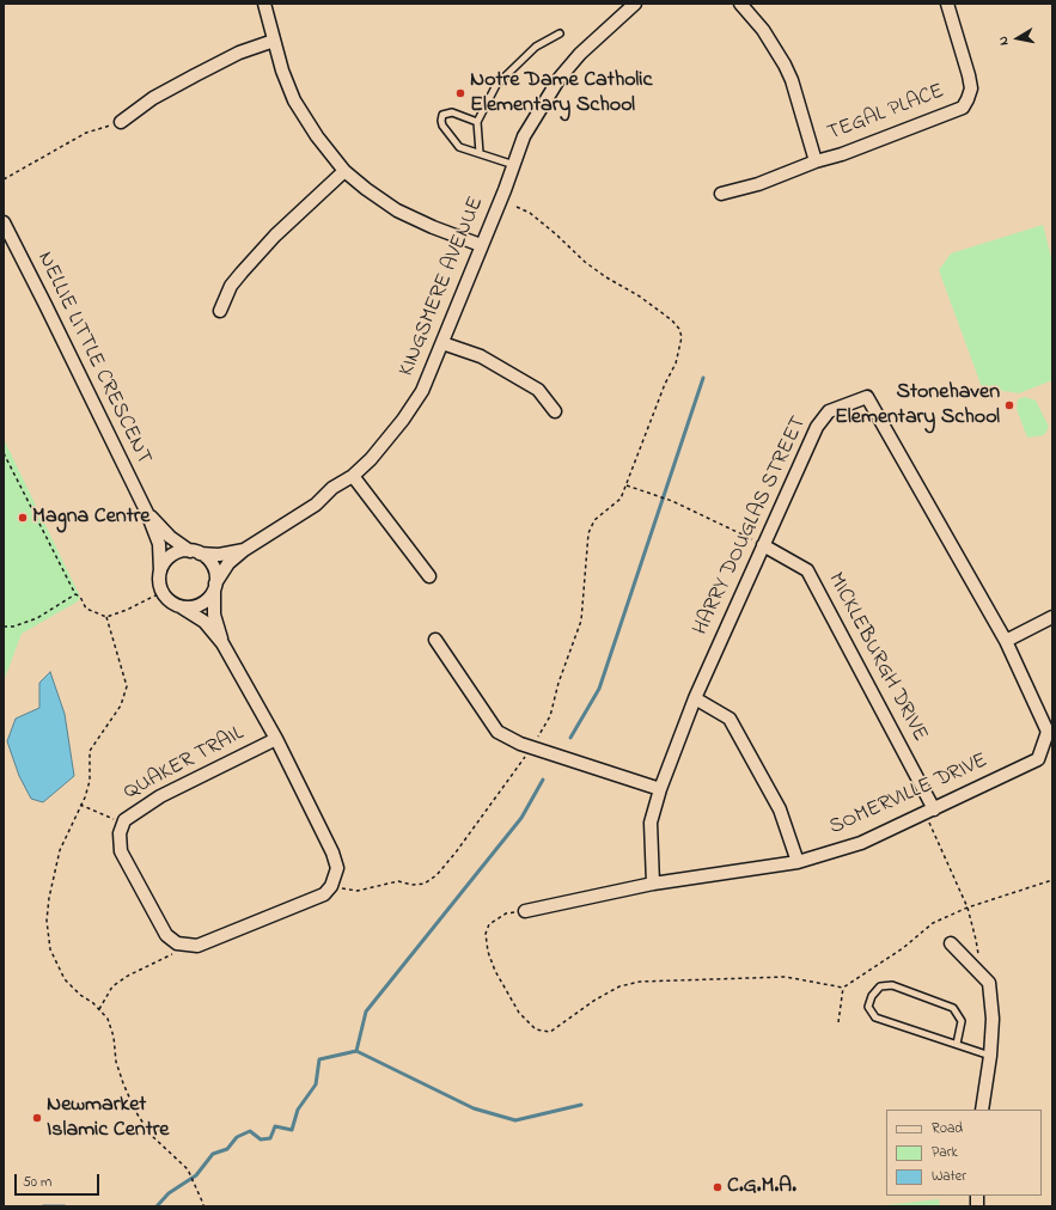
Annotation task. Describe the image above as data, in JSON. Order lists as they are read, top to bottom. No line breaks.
{"streets":{"street":["TEGAL PLACE","KINGSMERE AVENUE","NELLIE LITTLE CRESCENT","HARRY DOUGLAS STREET","MICKLEBURGH DRIVE","QUAKER TRAIL","SOMERVILLE DRIVE"]},"crossings":[["KINGSMERE AVENUE","NELLIE LITTLE CRESCENT"],["KINGSMERE AVENUE","QUAKER TRAIL"],["NELLIE LITTLE CRESCENT","QUAKER TRAIL"],["HARRY DOUGLAS STREET","MICKLEBURGH DRIVE"],["HARRY DOUGLAS STREET","SOMERVILLE DRIVE"],["MICKLEBURGH DRIVE","SOMERVILLE DRIVE"]],"places":["Notre Dame Catholic Elementary School","Stonehaven Elementary School","Magna Centre","Newmarket Islamic Centre","C.G.M.A."],"legend":["Road","Park","Water"],"scale_bar":"50 m","north":"left"}
